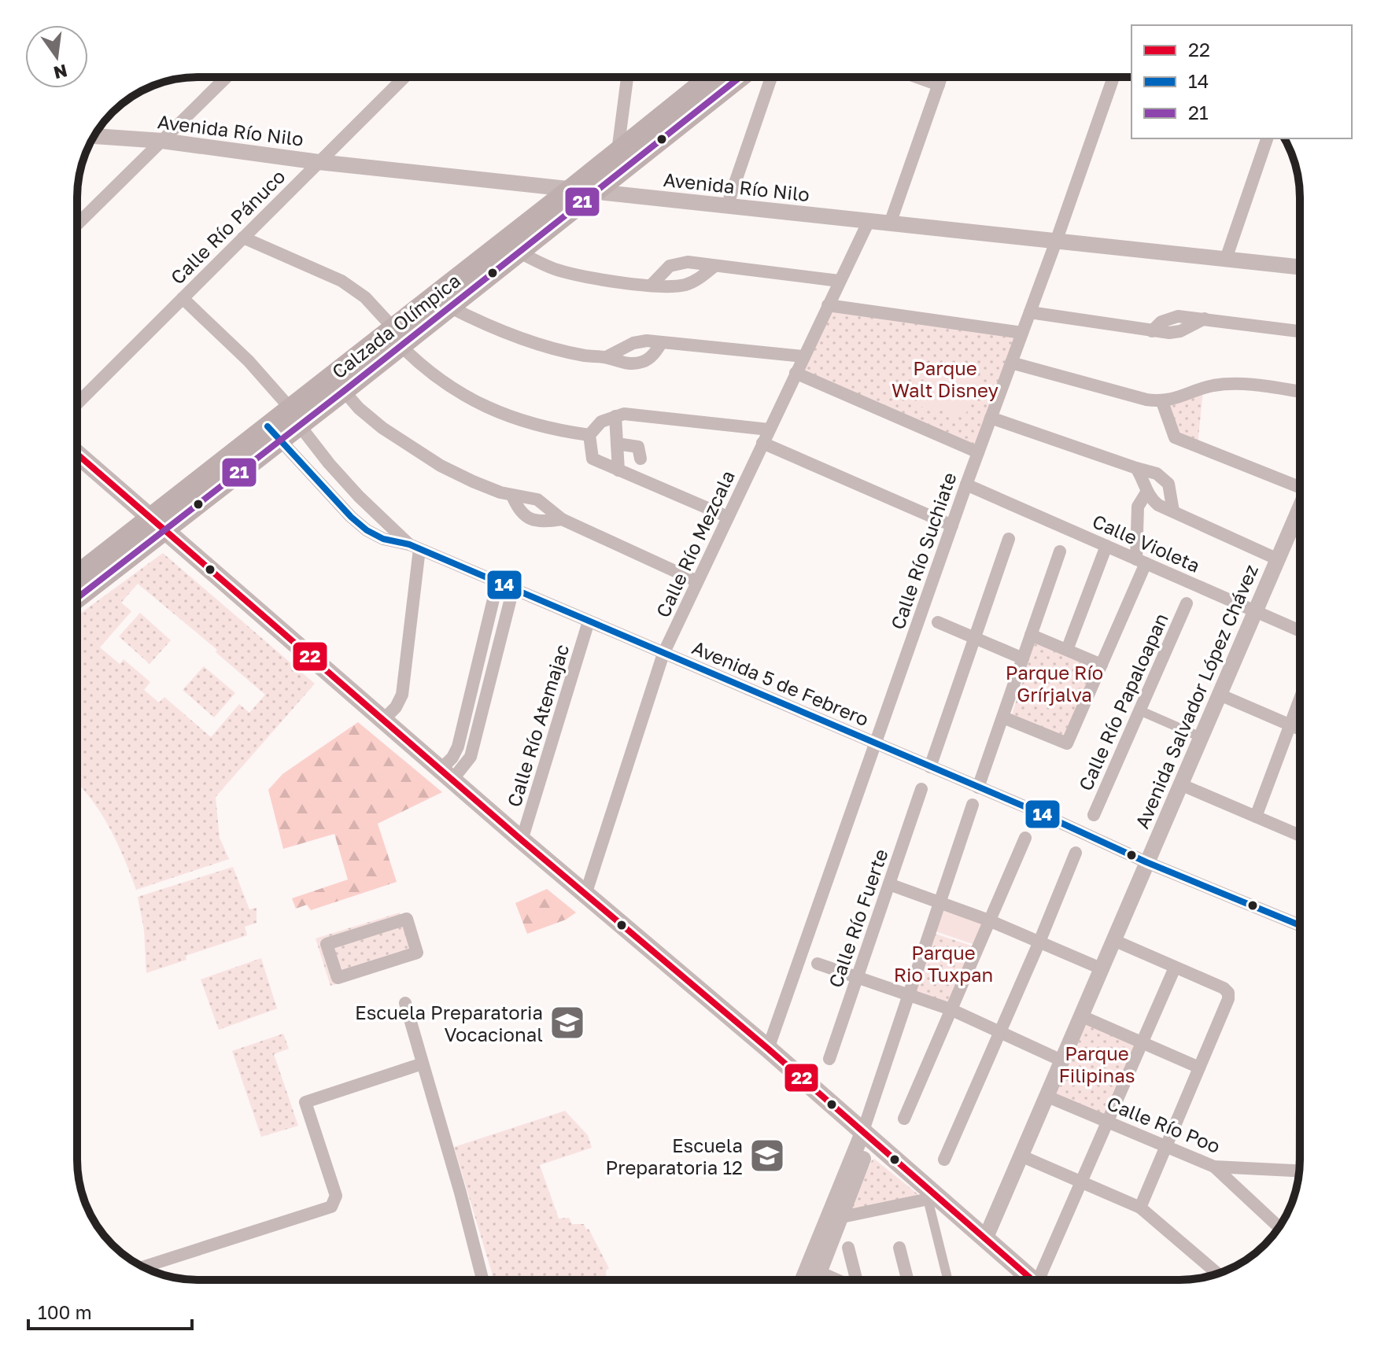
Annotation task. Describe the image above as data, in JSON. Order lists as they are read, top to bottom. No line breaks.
{"streets":{"main road":["Calzada Olímpica"],"street":["Avenida Río Nilo","Calle Río Pánuco","Calle Violeta","Calle Río Mezcala","Calle Río Suchiate","Avenida 5 de Febrero","Avenida Salvador López Chávez","Calle Río Papaloapan","Calle Río Atemajac","Calle Río Fuerte","Calle Río Poo"]},"crossings":[["Avenida Río Nilo","Calle Río Pánuco"],["Avenida Río Nilo","Calzada Olímpica"],["Avenida Río Nilo","Calle Río Mezcala"],["Avenida Río Nilo","Calle Río Suchiate"],["Calle Río Pánuco","Avenida 5 de Febrero"],["Calzada Olímpica","Avenida 5 de Febrero"],["Calle Violeta","Calle Río Suchiate"],["Calle Violeta","Avenida Salvador López Chávez"],["Calle Río Mezcala","Avenida 5 de Febrero"],["Calle Río Suchiate","Avenida 5 de Febrero"],["Avenida 5 de Febrero","Avenida Salvador López Chávez"],["Avenida 5 de Febrero","Calle Río Atemajac"],["Avenida Salvador López Chávez","Calle Río Poo"]],"parks":["Parque Walt Disney","Parque Río Grírjalva","Parque Rio Tuxpan","Parque Filipinas"],"places":{"school or university":["Escuela Preparatoria Vocacional","Escuela Preparatoria 12"]},"lines":["transit line 21","transit line 14","transit line 22"],"legend":["22","14","21"],"scale_bar":"100 m","north":"bottom"}
